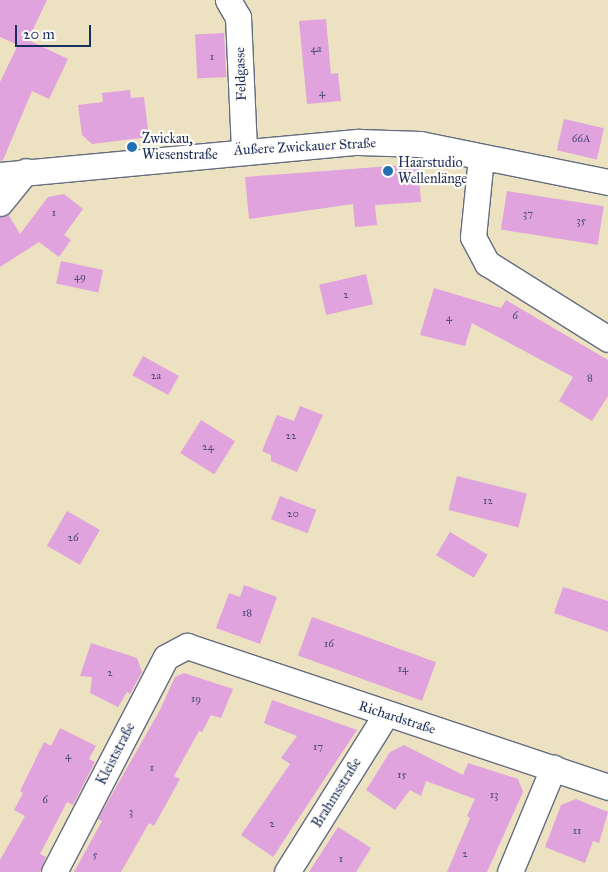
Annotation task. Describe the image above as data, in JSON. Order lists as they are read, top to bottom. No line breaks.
{"streets":{"street":["Feldgasse","Äußere Zwickauer Straße","Richardstraße","Kleiststraße","Brahmsstraße"]},"crossings":[["Feldgasse","Äußere Zwickauer Straße"],["Richardstraße","Kleiststraße"],["Richardstraße","Brahmsstraße"]],"places":["Zwickau, Wiesenstraße","Haarstudio Wellenlänge"],"house_numbers":["4a","1","4","66A","1","37","35","49","2","6","4","2a","8","22","24","12","20","26","18","16","14","2","19","17","4","1","15","13","6","3","2","11","2","5","1"],"scale_bar":"20 m"}
